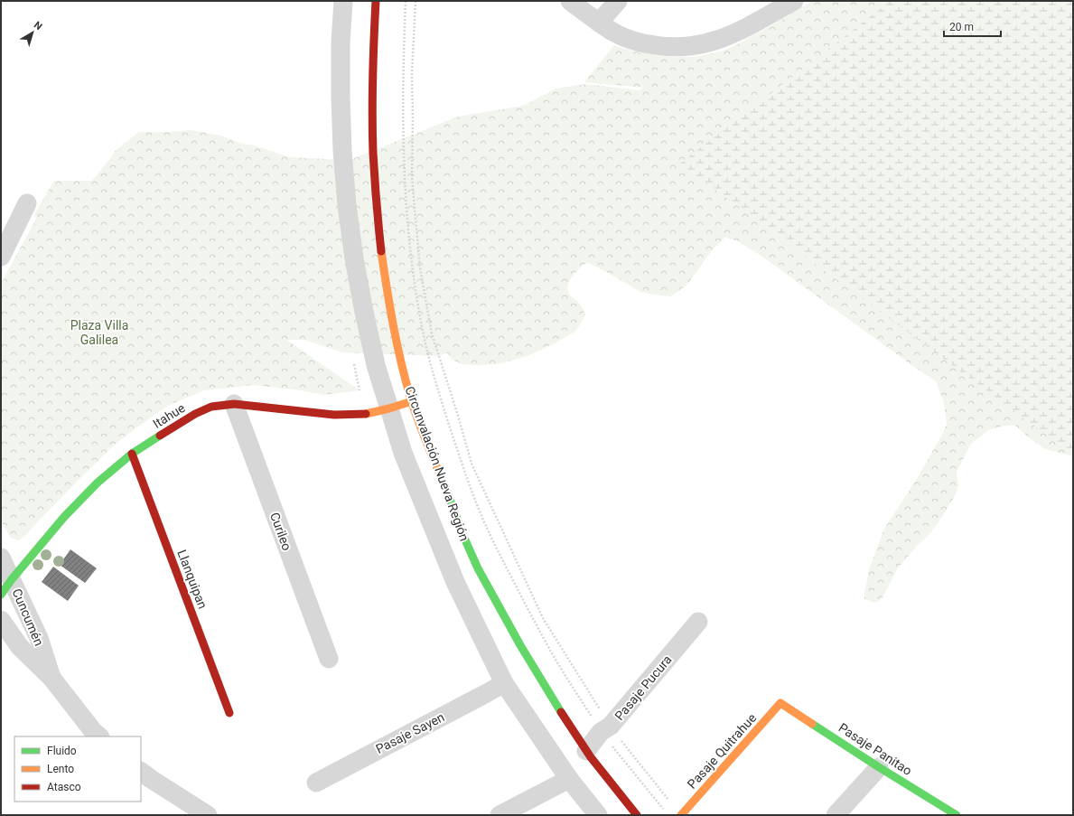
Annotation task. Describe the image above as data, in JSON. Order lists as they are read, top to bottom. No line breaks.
{"streets":{"street":["Itahue","Circunvalación Nueva Región","Curileo","Llanquipan","Cuncumén","Pasaje Pucura","Pasaje Sayen","Pasaje Panitao","Pasaje Quitrahue"]},"crossings":[["Itahue","Circunvalación Nueva Región"],["Itahue","Curileo"],["Itahue","Llanquipan"],["Itahue","Cuncumén"],["Circunvalación Nueva Región","Pasaje Pucura"],["Circunvalación Nueva Región","Pasaje Sayen"],["Pasaje Panitao","Pasaje Quitrahue"]],"parks":["Plaza Villa Galilea"],"legend":["Fluido","Lento","Atasco"],"scale_bar":"20 m","north":"top right"}
